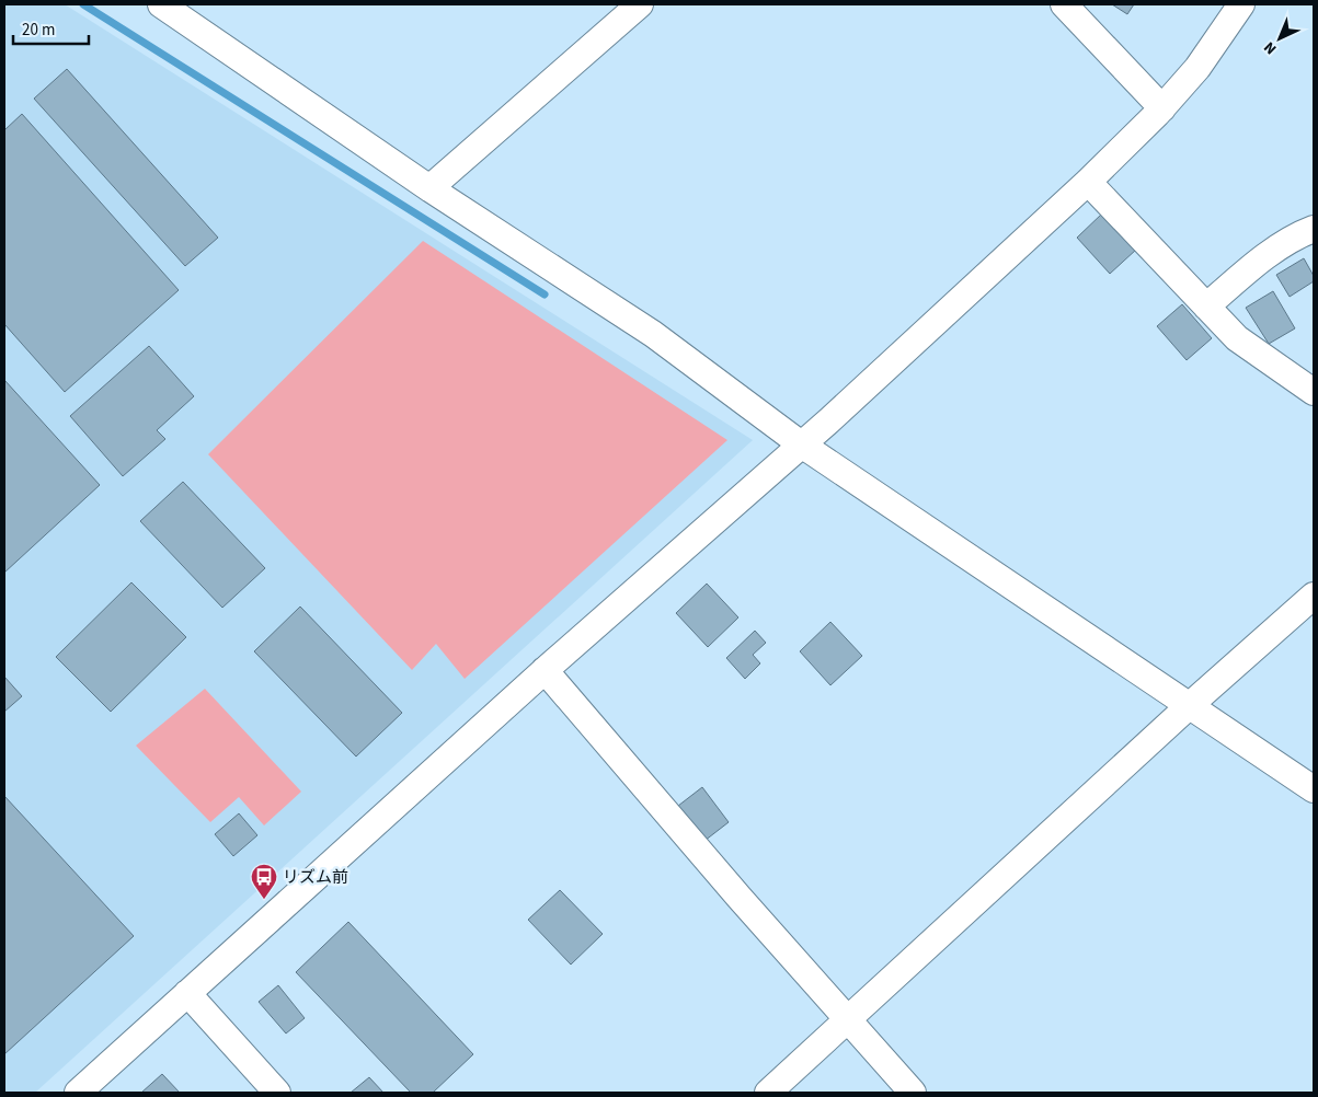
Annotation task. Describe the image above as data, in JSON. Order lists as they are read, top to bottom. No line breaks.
{"places":{"bus stop":["リズム前"]},"scale_bar":"20 m","north":"bottom left"}
